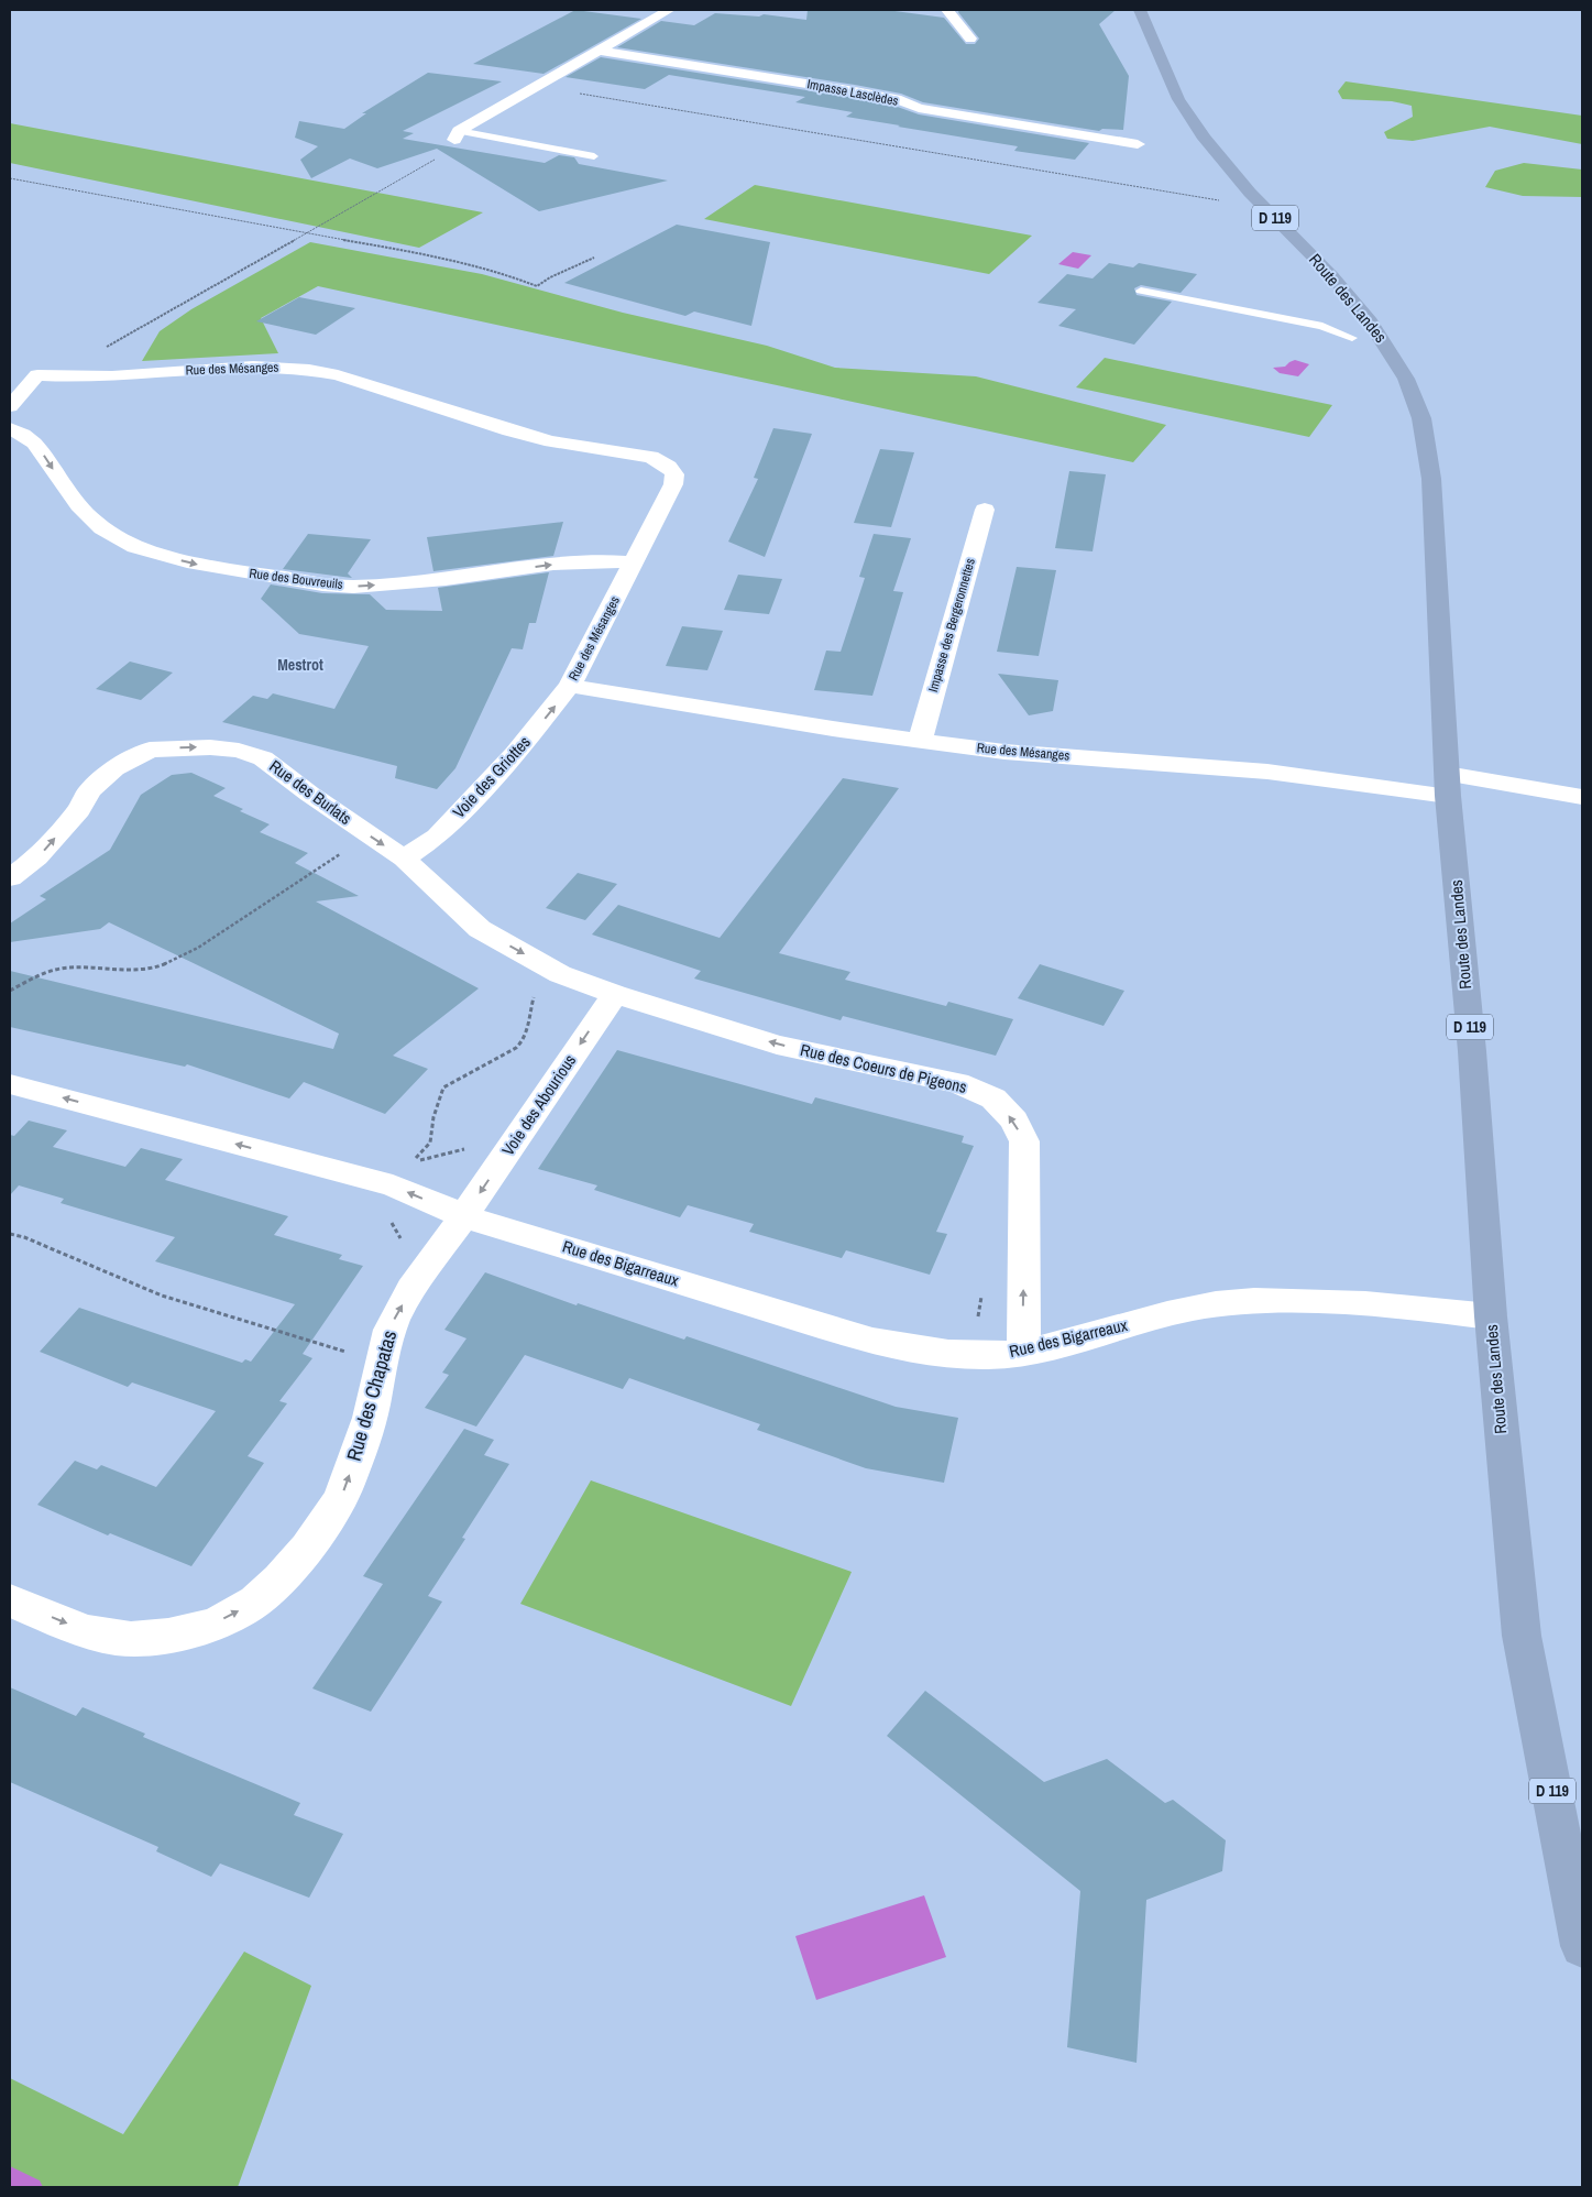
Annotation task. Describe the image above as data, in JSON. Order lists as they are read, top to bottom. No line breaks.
{"streets":{"main road":["D 119","Route des Landes"],"street":["Impasse Lasclèdes","Rue des Mésanges","Rue des Bouvreuils","Impasse des Bergeronnettes","Voie des Griottes","Rue des Burlats","Rue des Coeurs de Pigeons","Voie des Abourious","Rue des Bigarreaux","Rue des Chapatas"]},"crossings":[["Route des Landes","Rue des Mésanges"],["Route des Landes","Rue des Bigarreaux"],["Rue des Mésanges","Rue des Bouvreuils"],["Rue des Mésanges","Impasse des Bergeronnettes"],["Rue des Mésanges","Voie des Griottes"],["Voie des Griottes","Rue des Burlats"],["Rue des Burlats","Rue des Coeurs de Pigeons"],["Rue des Burlats","Voie des Abourious"],["Rue des Coeurs de Pigeons","Voie des Abourious"],["Rue des Coeurs de Pigeons","Rue des Bigarreaux"],["Voie des Abourious","Rue des Bigarreaux"],["Voie des Abourious","Rue des Chapatas"],["Rue des Bigarreaux","Rue des Chapatas"]],"one_way":["Rue des Bouvreuils","Voie des Griottes","Rue des Burlats","Rue des Coeurs de Pigeons","Voie des Abourious","Rue des Chapatas"],"districts":["Mestrot"]}
